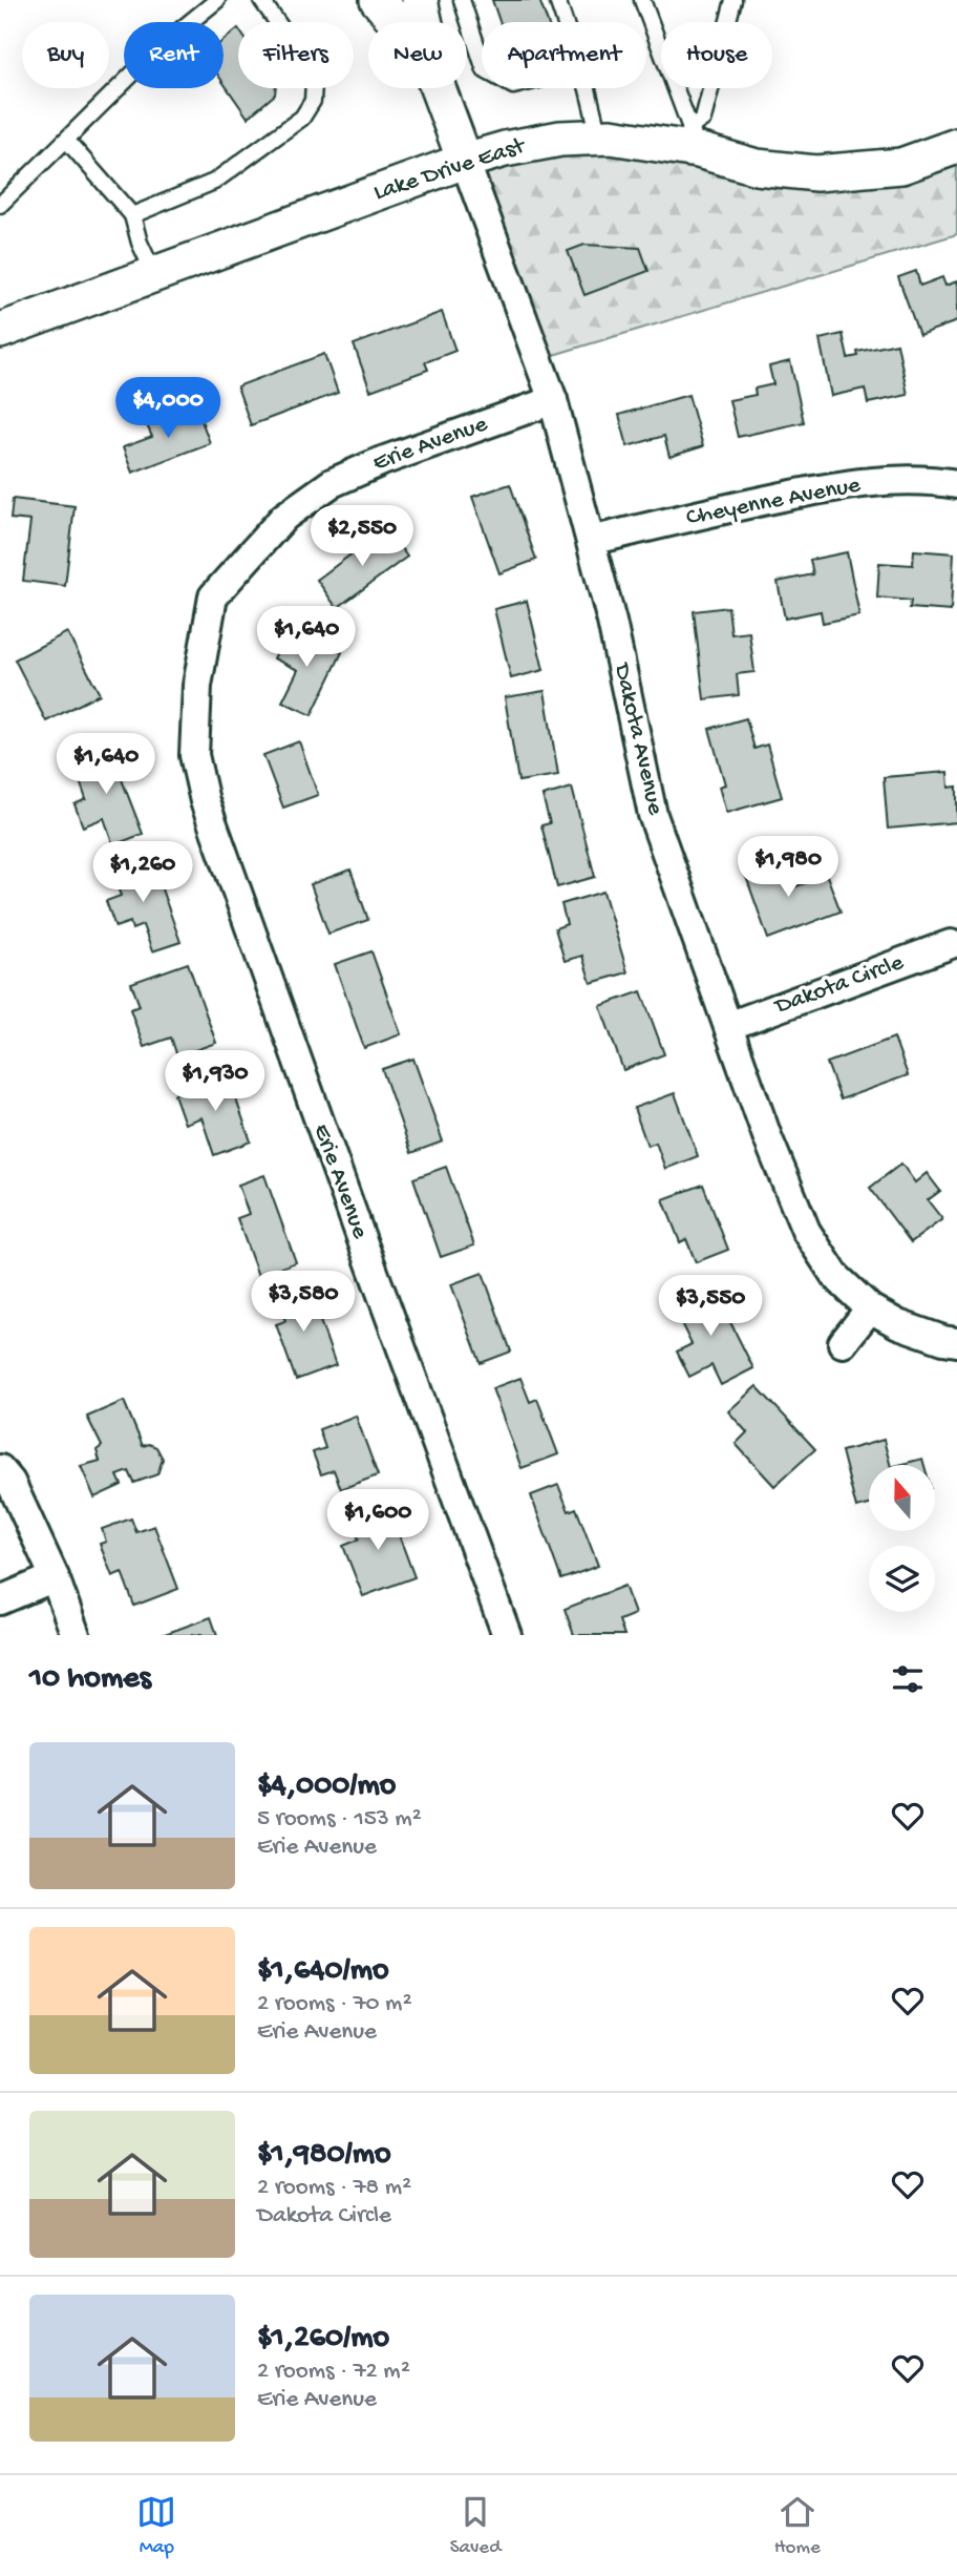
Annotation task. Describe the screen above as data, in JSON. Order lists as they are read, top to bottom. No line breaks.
{"streets":{"street":["Lake Drive East","Erie Avenue","Cheyenne Avenue","Dakota Avenue","Dakota Circle"]},"crossings":[["Lake Drive East","Dakota Avenue"],["Erie Avenue","Dakota Avenue"],["Cheyenne Avenue","Dakota Avenue"],["Dakota Avenue","Dakota Circle"]],"north":"top","page":{"chip":["Buy","Rent","Filters","New","Apartment","House"],"price":["$4,000","$2,550","$1,640","$1,640","$1,980","$1,260","$1,930","$3,580","$3,550","$1,600"],"heading":"10 homes","list":[{"name":"$4,000/mo","note":"5 rooms · 153 m² · Erie Avenue"},{"name":"$1,640/mo","note":"2 rooms · 70 m² · Erie Avenue"},{"name":"$1,980/mo","note":"2 rooms · 78 m² · Dakota Circle"},{"name":"$1,260/mo","note":"2 rooms · 72 m² · Erie Avenue"}],"tabs":["Map","Saved","Home"]}}
